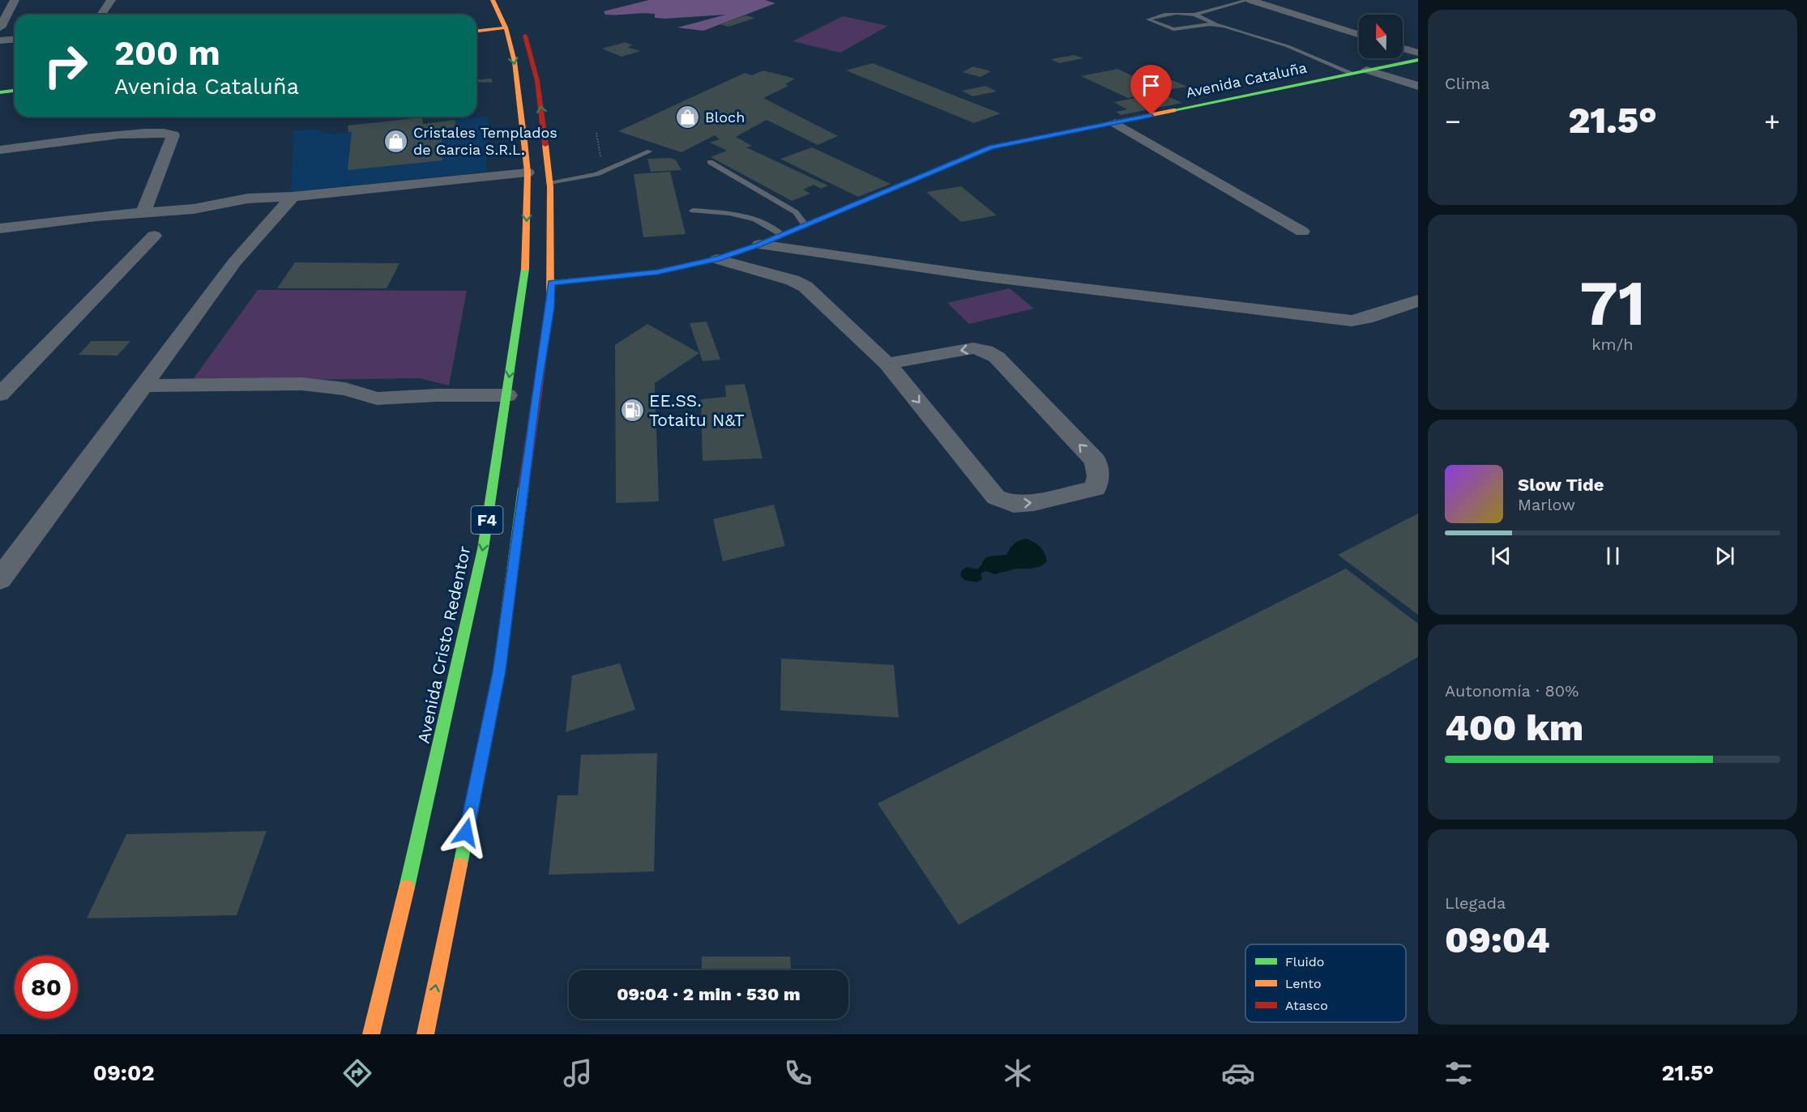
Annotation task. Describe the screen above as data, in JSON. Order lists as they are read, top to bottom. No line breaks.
{"streets":{"main road":["Avenida Cataluña","F4","Avenida Cristo Redentor"]},"crossings":[["Avenida Cataluña","F4"]],"places":{"shop":["Bloch","Cristales Templados de Garcia S.R.L."],"fuel station":["EE.SS. Totaitu N&T"]},"legend":["Fluido","Lento","Atasco"],"north":"top","page":{"tile":["Clima",["71","km/h"],["Autonomía · 80%","400 km"],["Llegada","09:04"]],"turn":["200 m","Avenida Cataluña"],"heat":["−","21.5°","+"],"song":["Slow Tide","Marlow"],"limit":"80","trip":"09:04 · 2 min · 530 m","tabs":["09:02","21.5°"]}}
